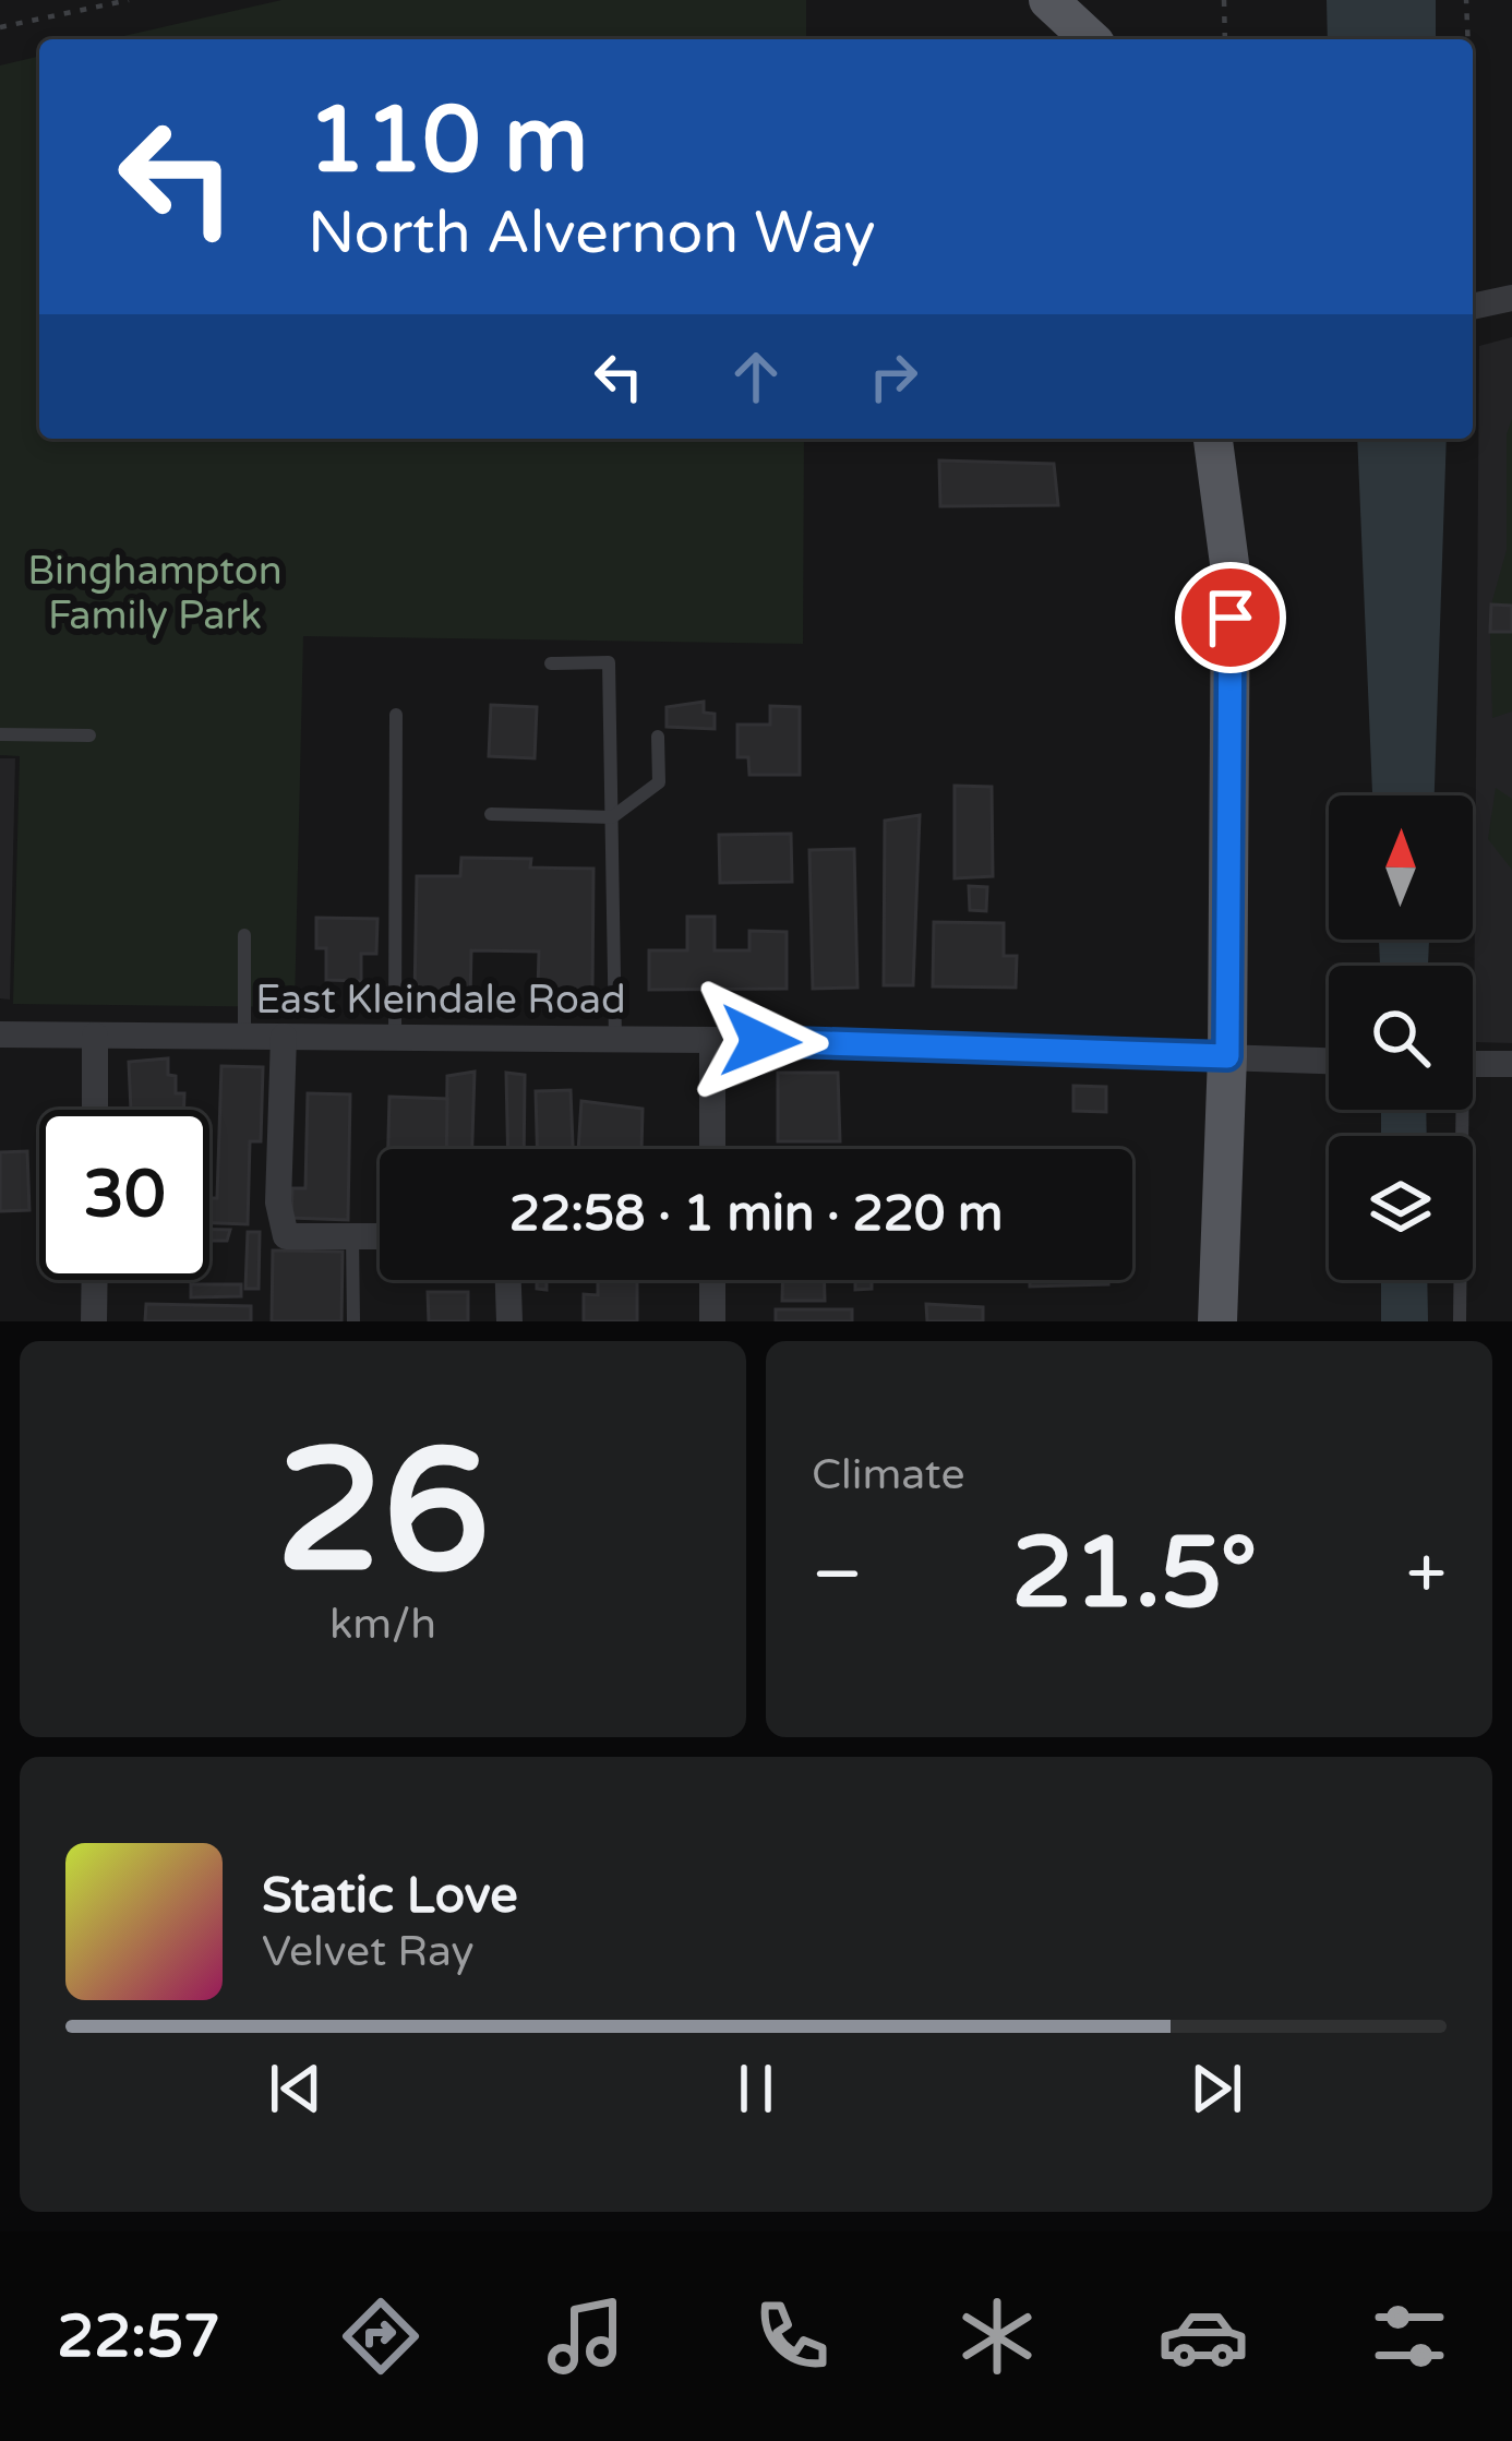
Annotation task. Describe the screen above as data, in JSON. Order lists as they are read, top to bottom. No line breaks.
{"streets":{"street":["East Kleindale Road"]},"parks":["Binghampton Family Park"],"north":"top","page":{"turn":["110 m","North Alvernon Way"],"limit":"30","trip":"22:58 · 1 min · 220 m","tile":[["26","km/h"],"Climate"],"heat":["−","21.5°","+"],"song":["Static Love","Velvet Ray"],"tabs":"22:57"}}
